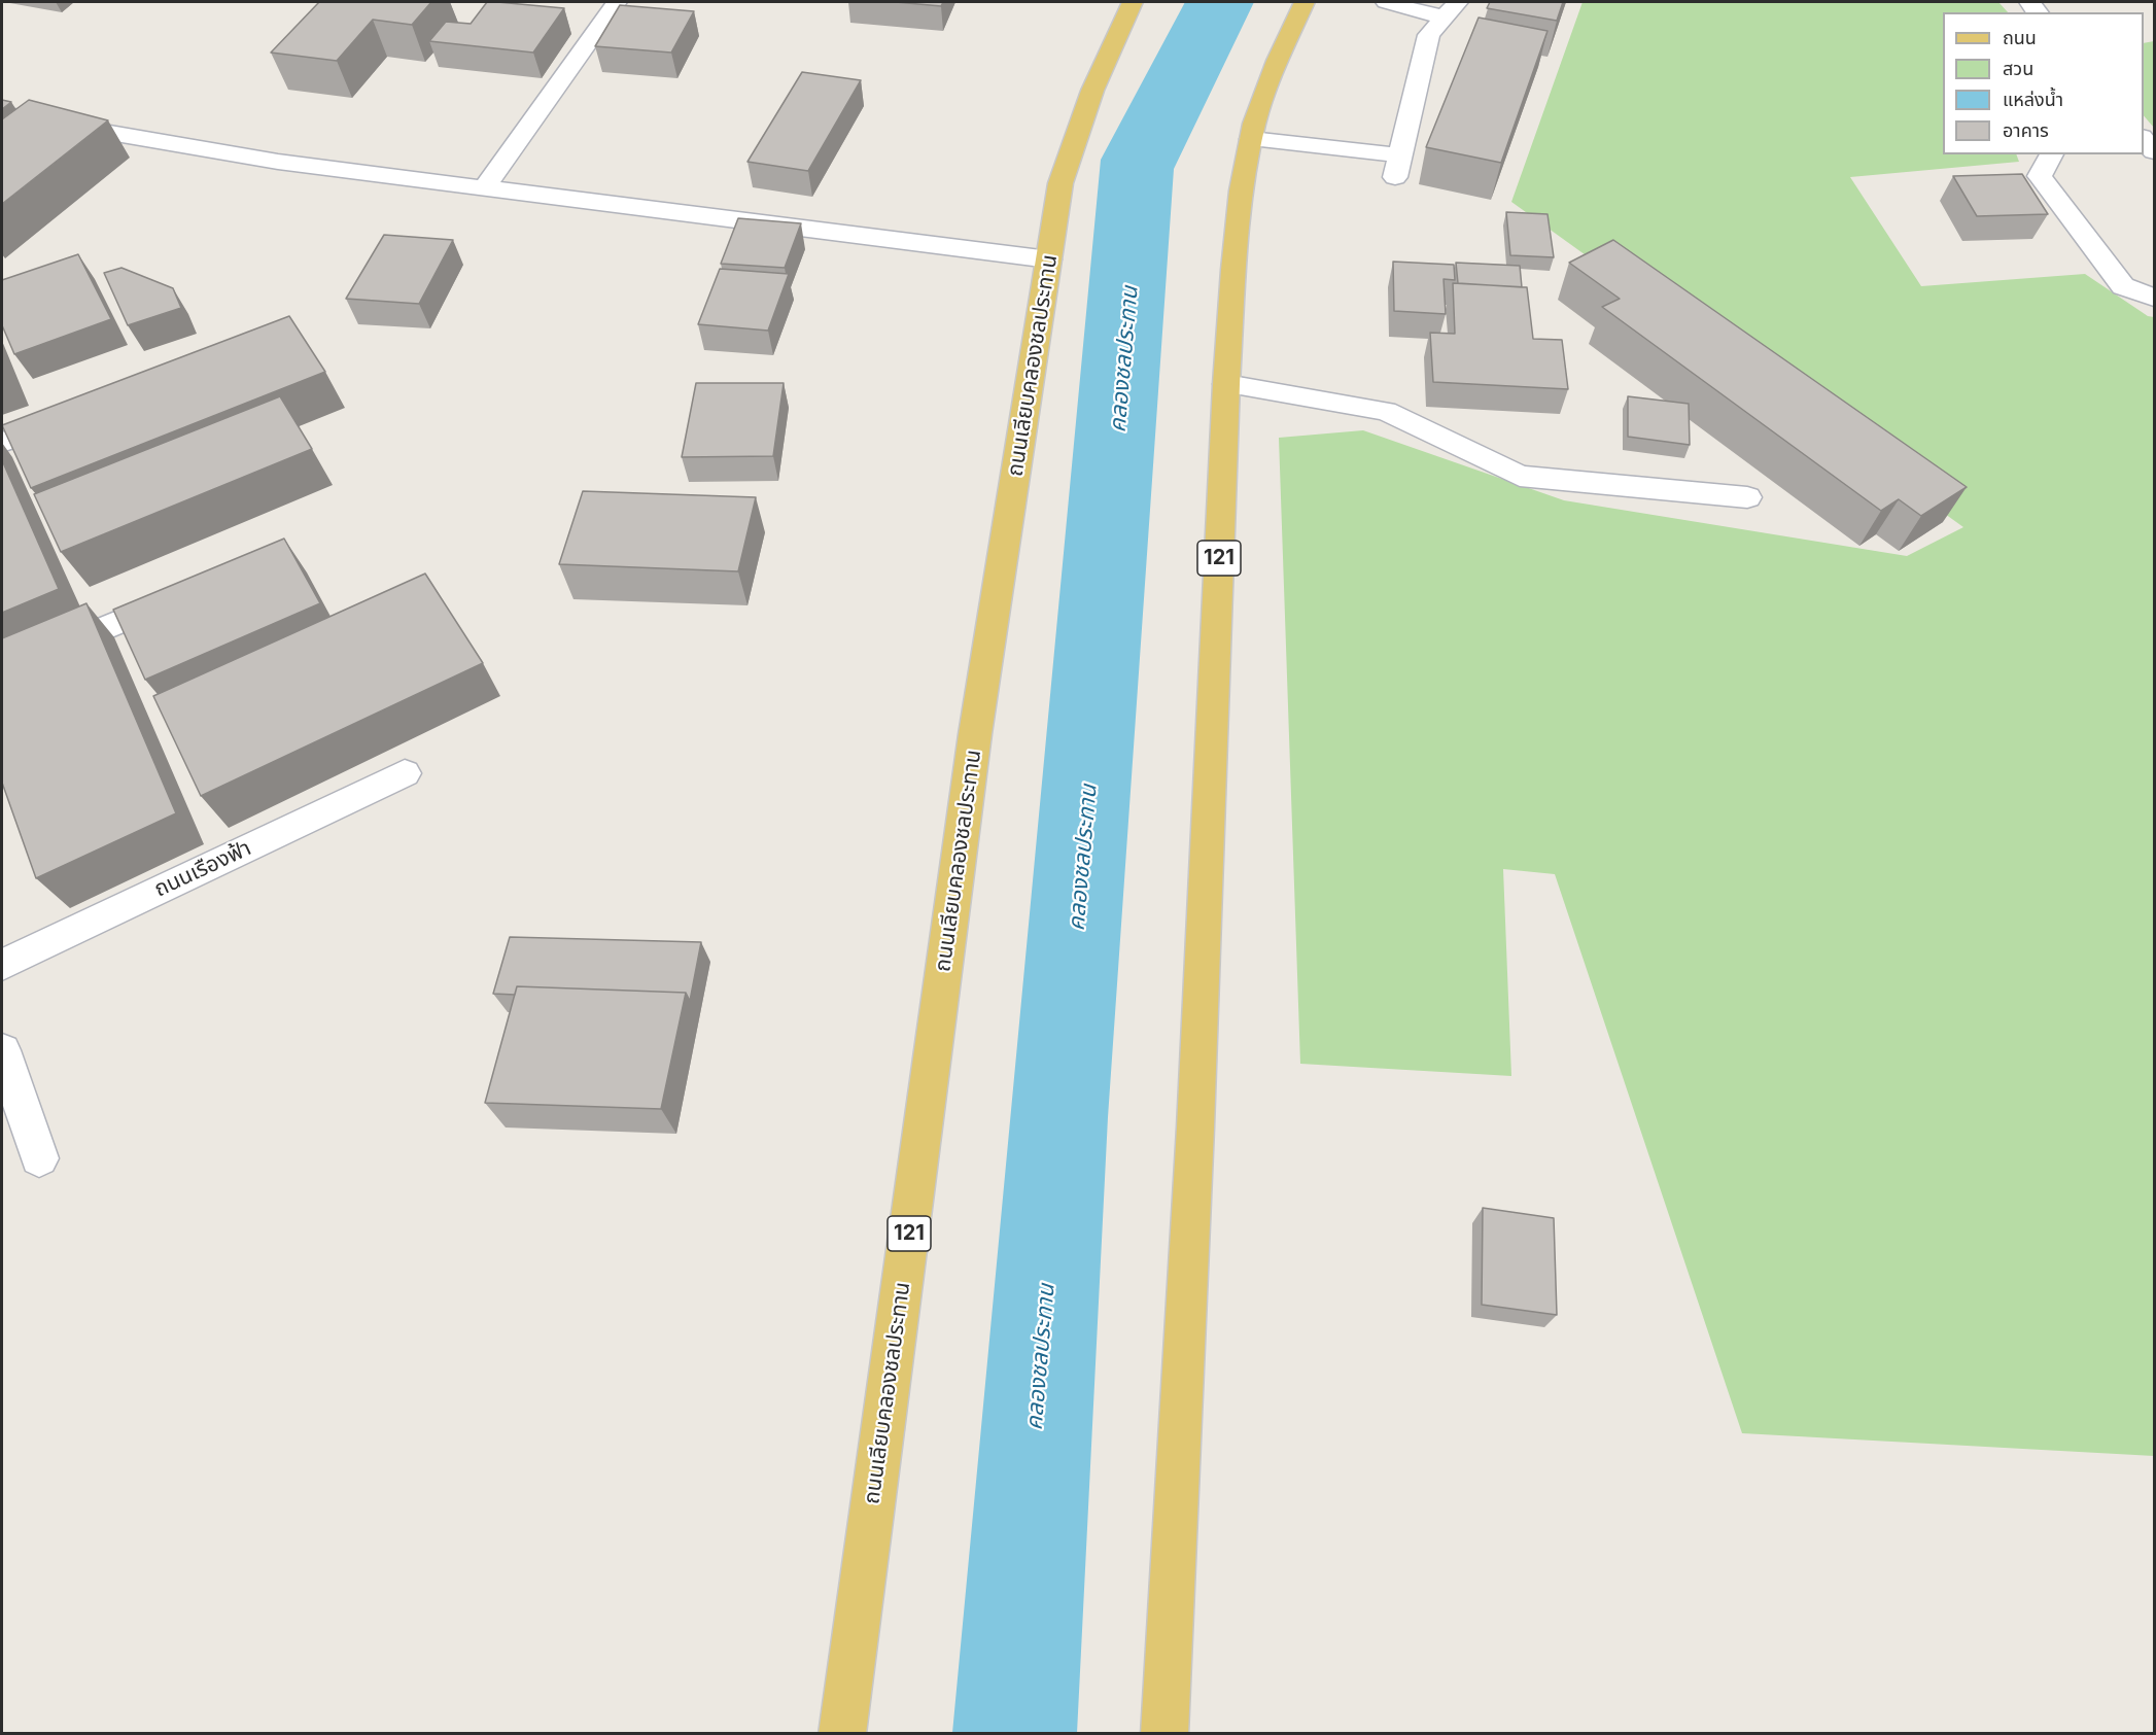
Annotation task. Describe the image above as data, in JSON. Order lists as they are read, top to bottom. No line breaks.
{"streets":{"main road":["ถนนเลียบคลองชลประทาน","121"],"street":["ถนนเรืองฟ้า"]},"water":["คลองชลประทาน"],"legend":["ถนน","สวน","แหล่งน้ำ","อาคาร"]}
